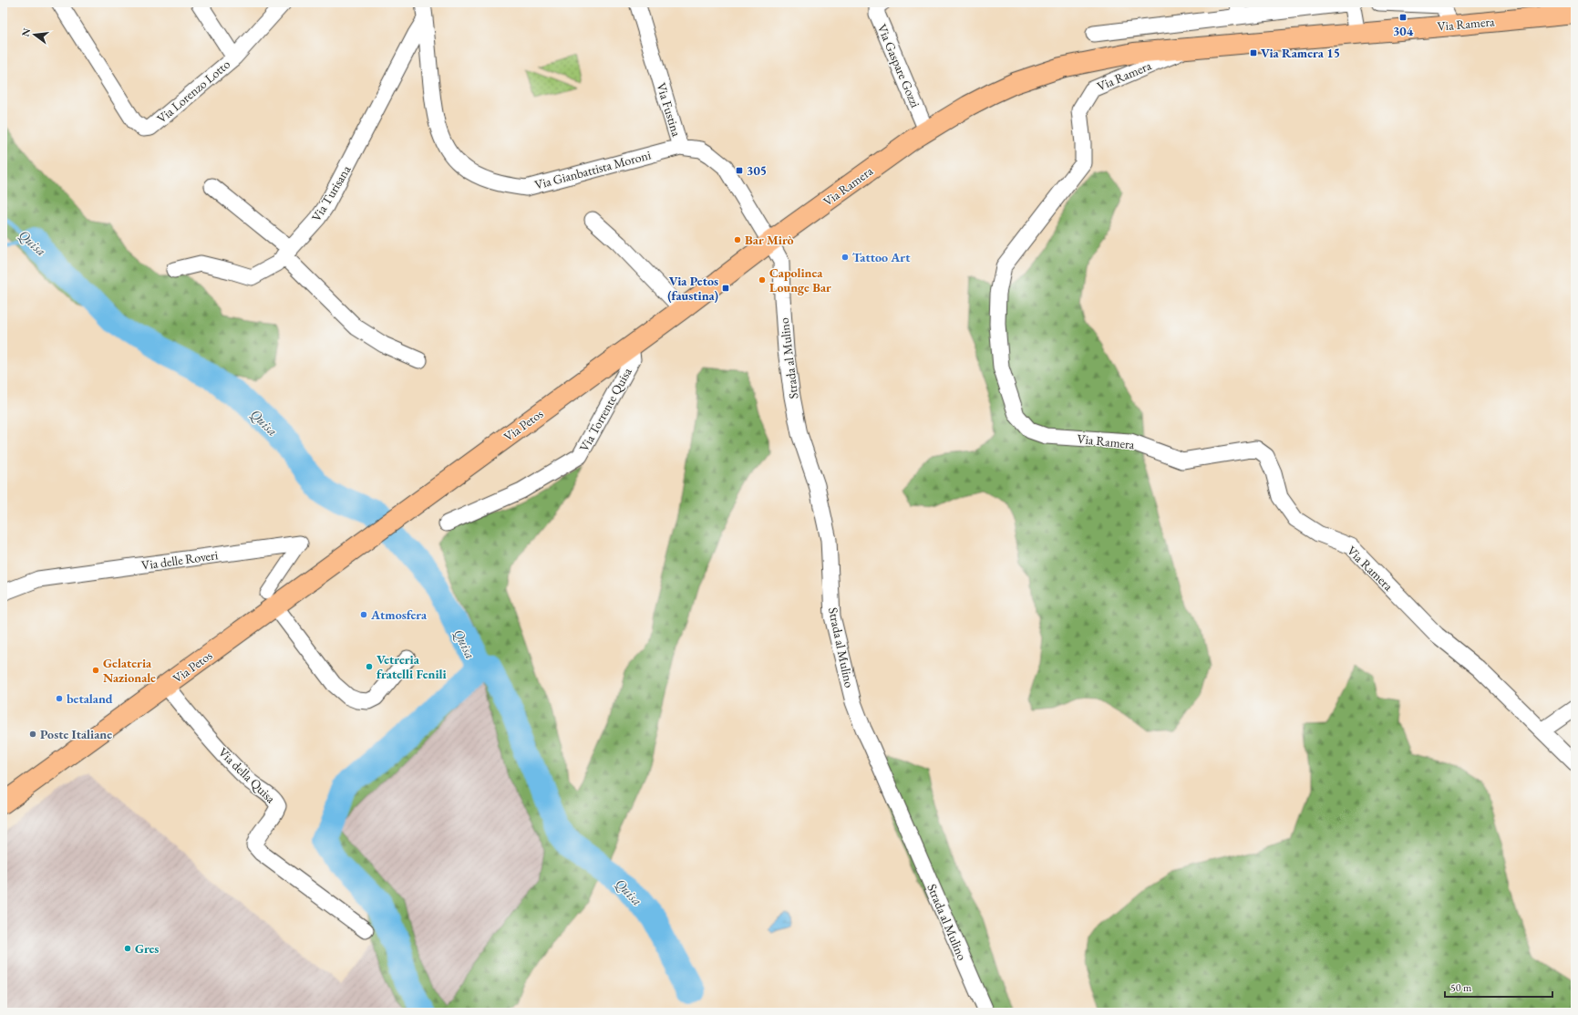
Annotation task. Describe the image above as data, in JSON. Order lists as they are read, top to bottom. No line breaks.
{"streets":{"main road":["Via Ramera","Via Petos"],"street":["Via Gaspare Gozzi","Via Lorenzo Lotto","Via Fustina","Via Gianbattista Moroni","Via Turisana","Strada al Mulino","Via Torrente Quisa","Via delle Roveri","Via della Quisa"]},"crossings":[["Via Ramera","Via Gaspare Gozzi"],["Via Ramera","Via Fustina"],["Via Ramera","Strada al Mulino"],["Via Ramera","Via Petos"],["Via Fustina","Via Gianbattista Moroni"],["Via Fustina","Strada al Mulino"],["Via Fustina","Via Petos"],["Via Gianbattista Moroni","Via Turisana"],["Strada al Mulino","Via Petos"],["Via Torrente Quisa","Via Petos"],["Via Petos","Via delle Roveri"],["Via Petos","Via della Quisa"]],"water":["Quisa"],"places":{"transit":["304","Via Ramera 15","305","Via Petos (faustina)"],"other":["Bar Mirò","Tattoo Art","Capolinea Lounge Bar","Atmosfera","Vetreria fratelli Fenili","Gelateria Nazionale","betaland","Poste Italiane","Gres"]},"scale_bar":"50 m","north":"left"}
